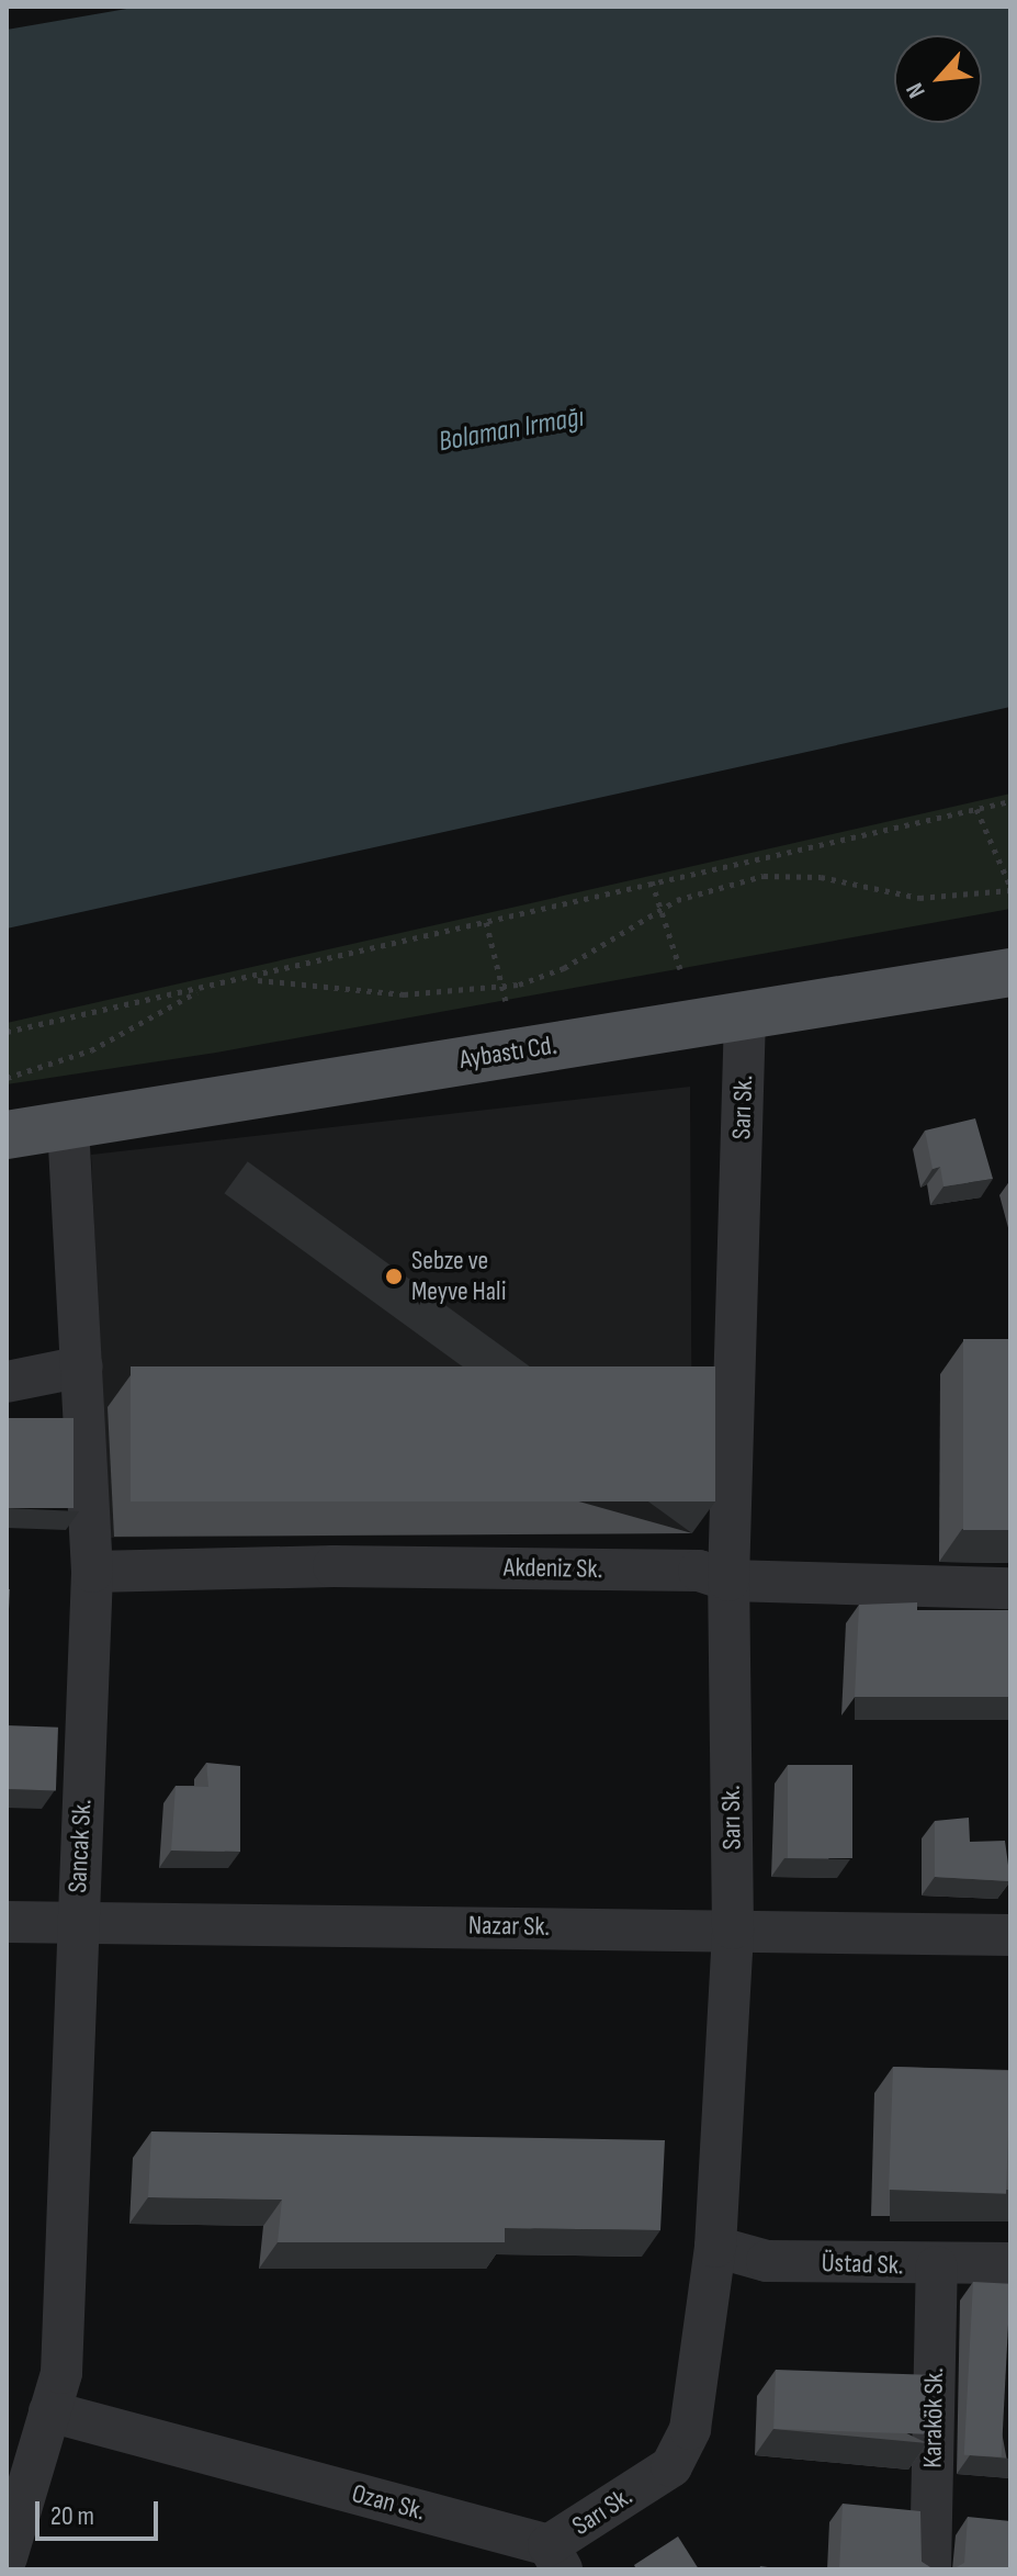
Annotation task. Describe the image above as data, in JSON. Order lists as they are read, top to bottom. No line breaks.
{"streets":{"main road":["Aybastı Cd."],"street":["Sarı Sk.","Akdeniz Sk.","Sancak Sk.","Nazar Sk.","Üstad Sk.","Karakök Sk.","Ozan Sk."]},"crossings":[["Aybastı Cd.","Sarı Sk."],["Aybastı Cd.","Sancak Sk."],["Sarı Sk.","Akdeniz Sk."],["Sarı Sk.","Nazar Sk."],["Sarı Sk.","Üstad Sk."],["Sarı Sk.","Ozan Sk."],["Akdeniz Sk.","Sancak Sk."],["Sancak Sk.","Nazar Sk."],["Sancak Sk.","Ozan Sk."],["Üstad Sk.","Karakök Sk."]],"water":["Bolaman Irmağı"],"places":["Sebze ve Meyve Hali"],"scale_bar":"20 m","north":"bottom left"}
